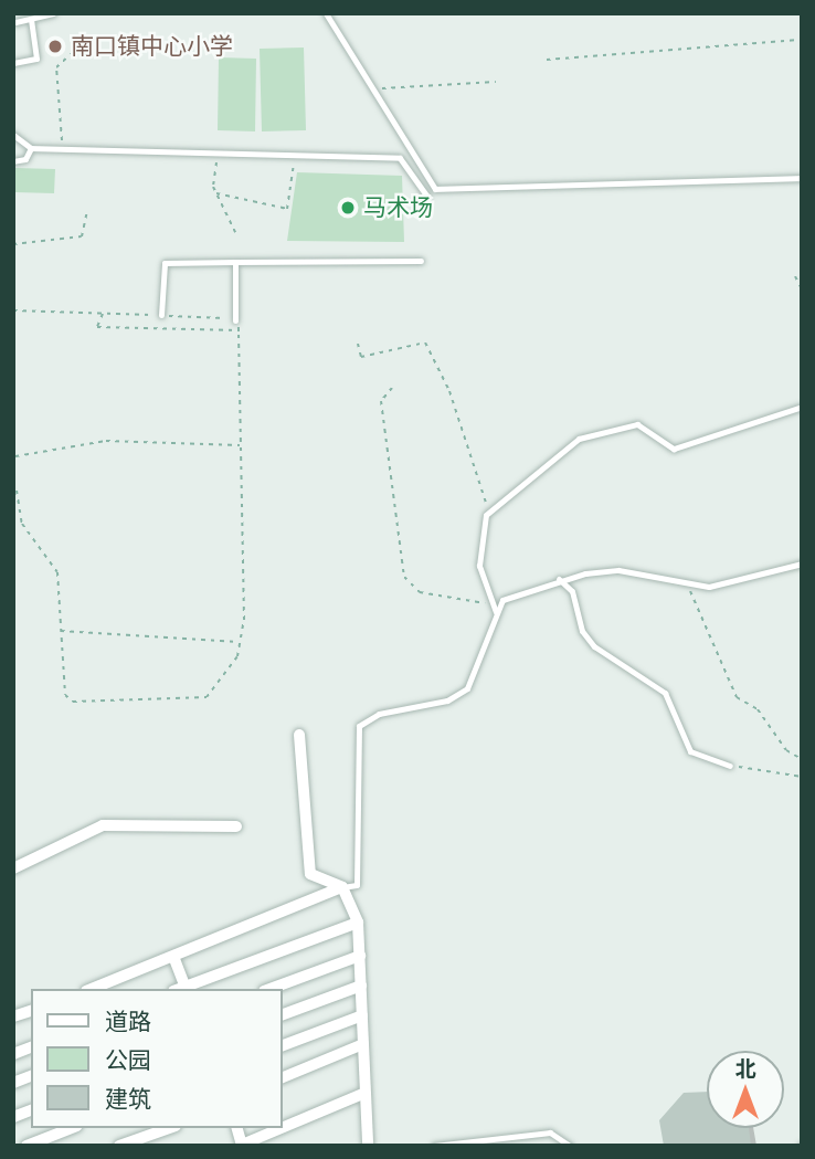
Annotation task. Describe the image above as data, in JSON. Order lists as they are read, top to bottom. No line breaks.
{"places":["南口镇中心小学","马术场"],"legend":["道路","公园","建筑"],"north":"top"}
